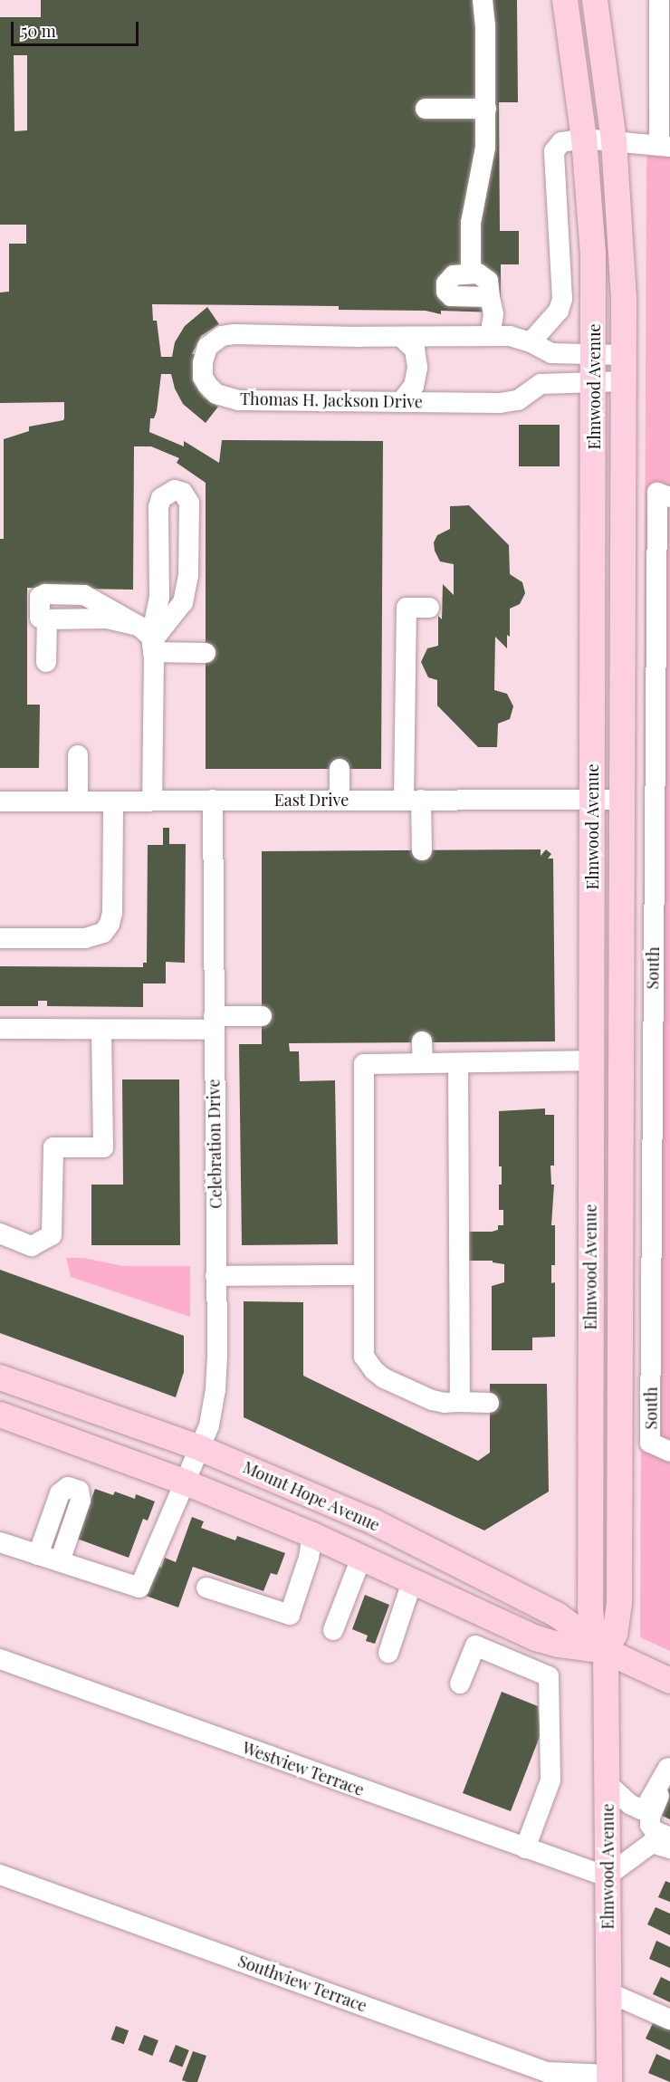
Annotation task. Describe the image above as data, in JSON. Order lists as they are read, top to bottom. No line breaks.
{"streets":{"main road":["Elmwood Avenue","Mount Hope Avenue"],"street":["Thomas H. Jackson Drive","East Drive","South","Celebration Drive","Westview Terrace","Southview Terrace"]},"crossings":[["Elmwood Avenue","Thomas H. Jackson Drive"],["Elmwood Avenue","East Drive"],["Elmwood Avenue","Mount Hope Avenue"],["Elmwood Avenue","Westview Terrace"],["Elmwood Avenue","Southview Terrace"],["East Drive","Celebration Drive"],["Celebration Drive","Mount Hope Avenue"]],"scale_bar":"50 m"}
